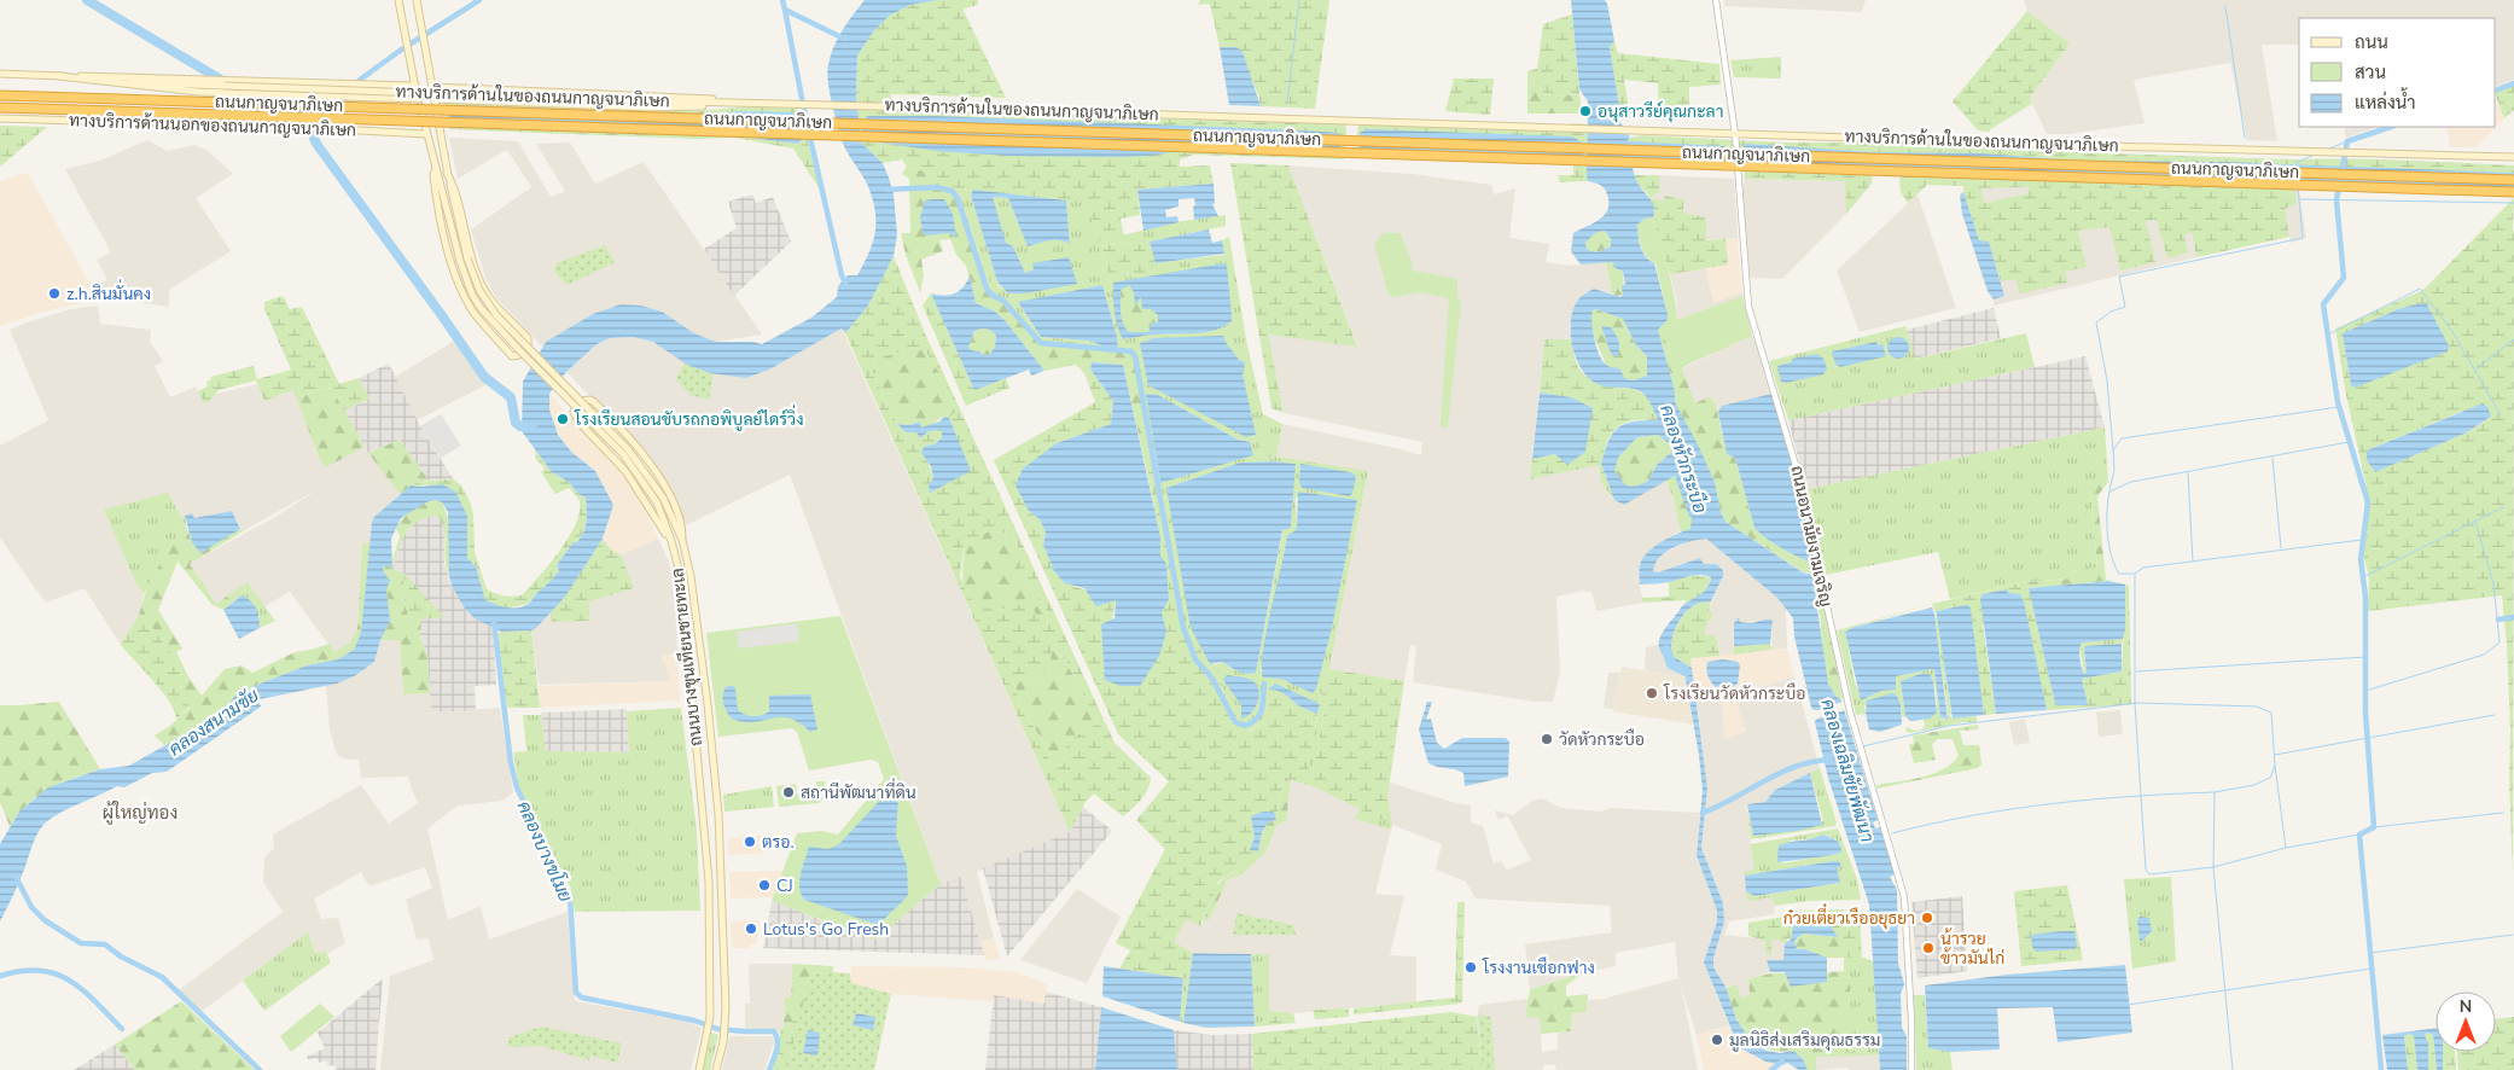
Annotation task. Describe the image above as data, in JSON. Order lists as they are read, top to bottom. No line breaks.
{"streets":{"highway":["ถนนกาญจนาภิเษก"],"main road":["ทางบริการด้านในของถนนกาญจนาภิเษก","ทางบริการด้านนอกของถนนกาญจนาภิเษก","ถนนบางขุนเทียนชายทะเล"],"street":["ถนนอนามัยงามเจริญ"]},"crossings":[["ทางบริการด้านในของถนนกาญจนาภิเษก","ถนนอนามัยงามเจริญ"],["ทางบริการด้านนอกของถนนกาญจนาภิเษก","ถนนบางขุนเทียนชายทะเล"]],"districts":["ผู้ใหญ่ทอง"],"water":["คลองหัวกระบือ","คลองสนามชัย","คลองเฉลิมชัยพัฒนา","คลองบางขโมย"],"places":["อนุสาวรีย์คุณกะลา","z.h.สินมั่นคง","โรงเรียนสอนขับรถกอพิบูลย์ไดร์วิ่ง","โรงเรียนวัดหัวกระบือ","วัดหัวกระบือ","สถานีพัฒนาที่ดิน","ตรอ.","CJ","ก๋วยเตี๋ยวเรืออยุธยา","Lotus's Go Fresh","น้ารวย ข้าวมันไก่","โรงงานเชือกฟาง","มูลนิธิส่งเสริมคุณธรรม"],"legend":["ถนน","สวน","แหล่งน้ำ"],"north":"top"}
